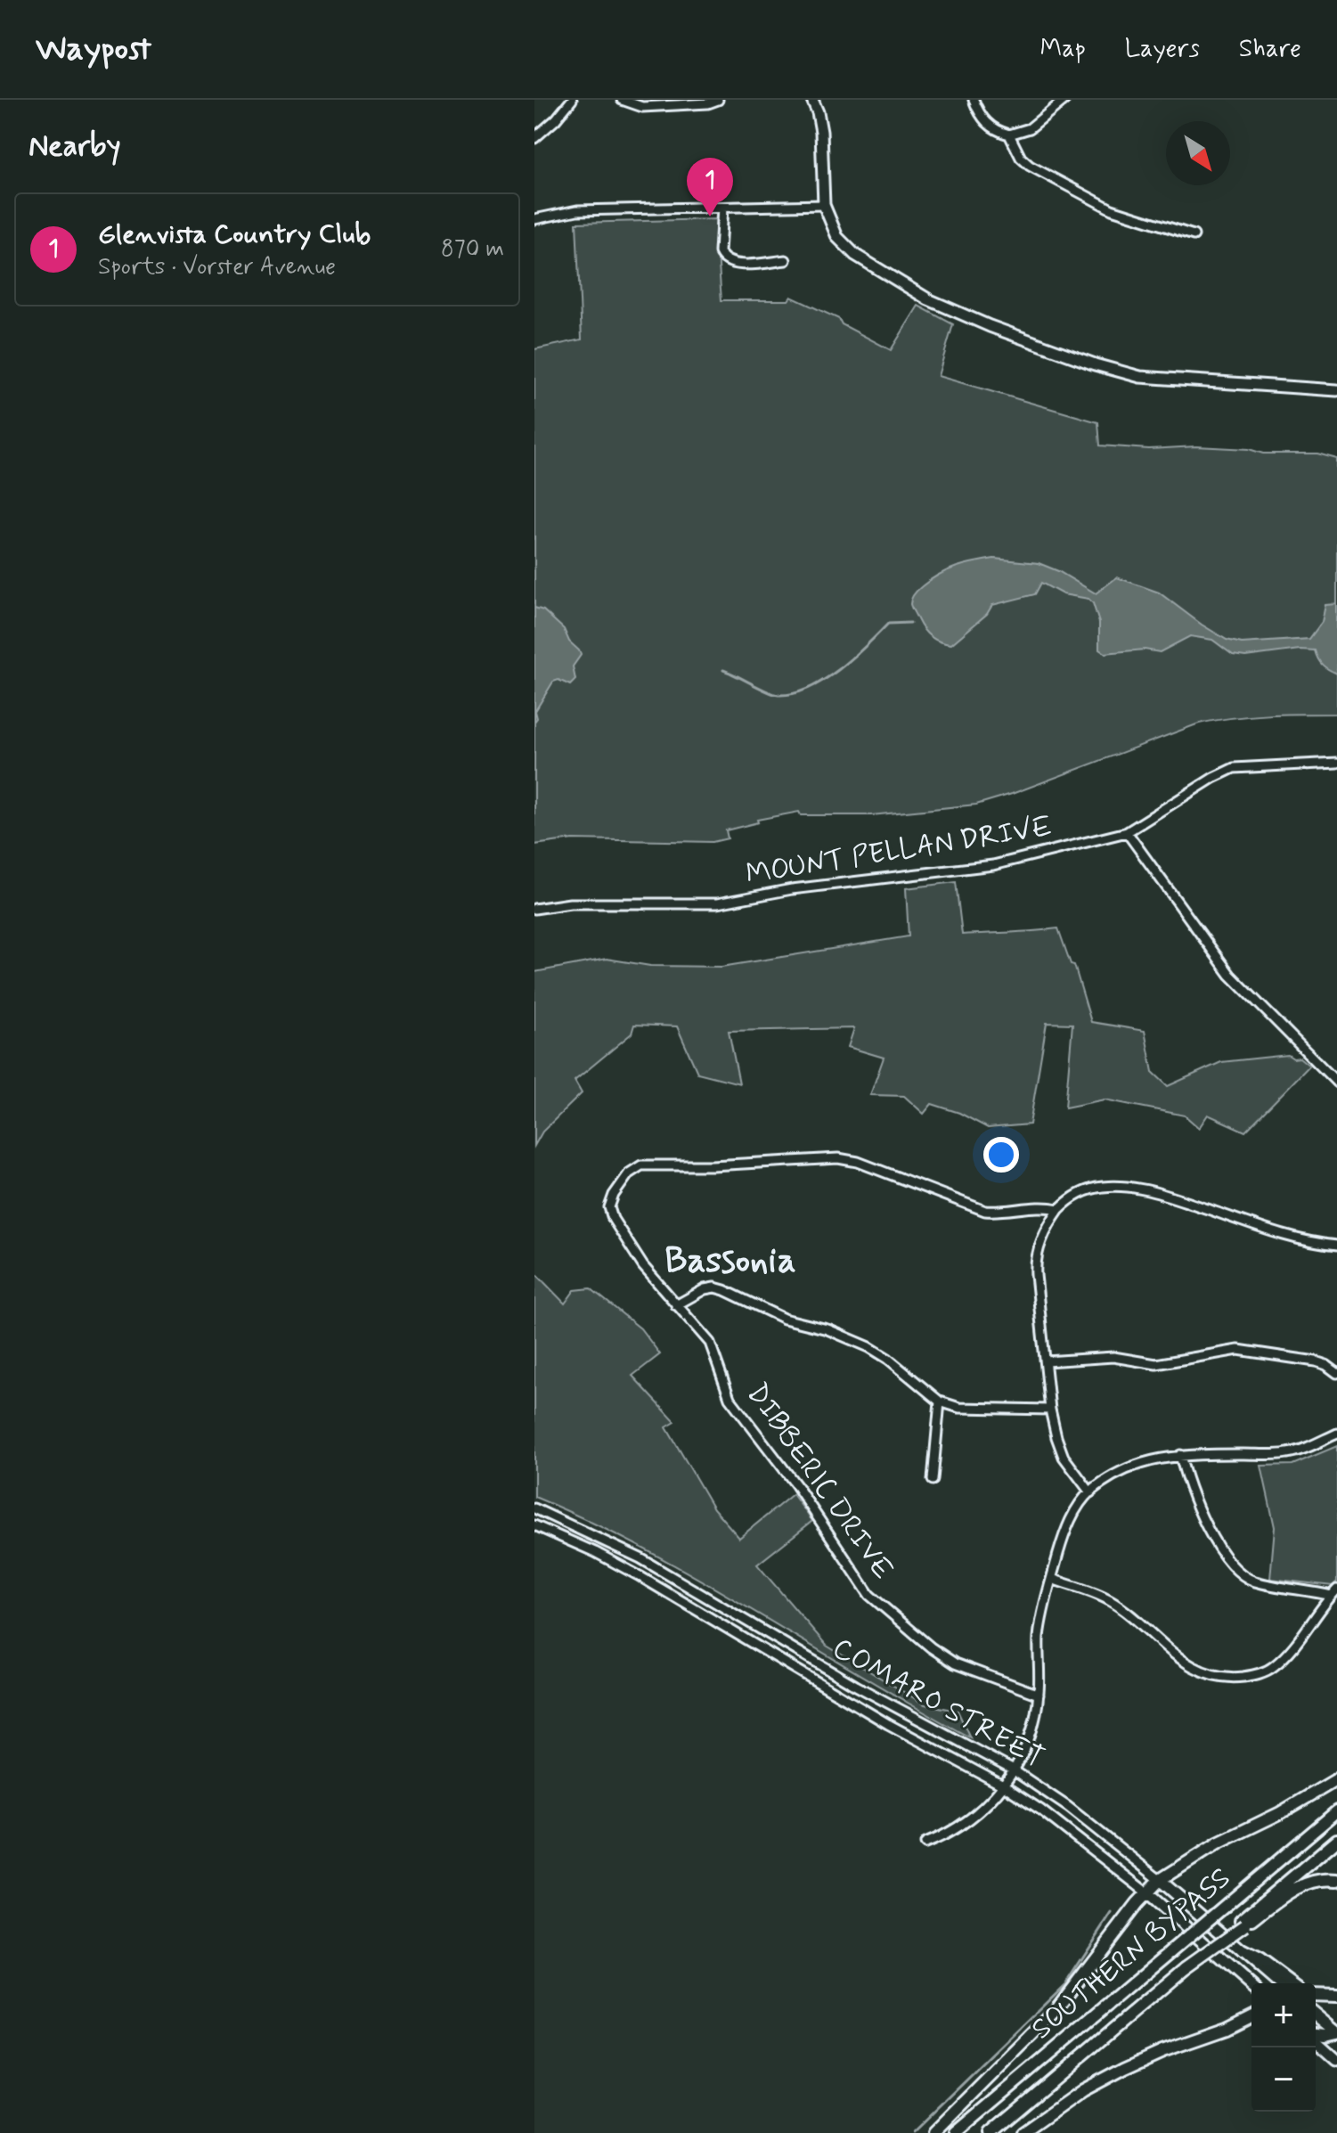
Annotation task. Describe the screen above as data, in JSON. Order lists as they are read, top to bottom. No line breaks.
{"streets":{"highway":["SOUTHERN BYPASS"],"main road":["COMARO STREET"],"street":["MOUNT PELLAN DRIVE","DIBBERIC DRIVE"]},"districts":["Bassonia"],"north":"bottom right","page":{"header":"Waypost","nav":["Map","Layers","Share"],"heading":"Nearby","pins":"1","list":[{"mark":"1","name":"Glenvista Country Club","note":"Sports · Vorster Avenue","value":"870 m"}],"map_buttons":["+","−"]}}
